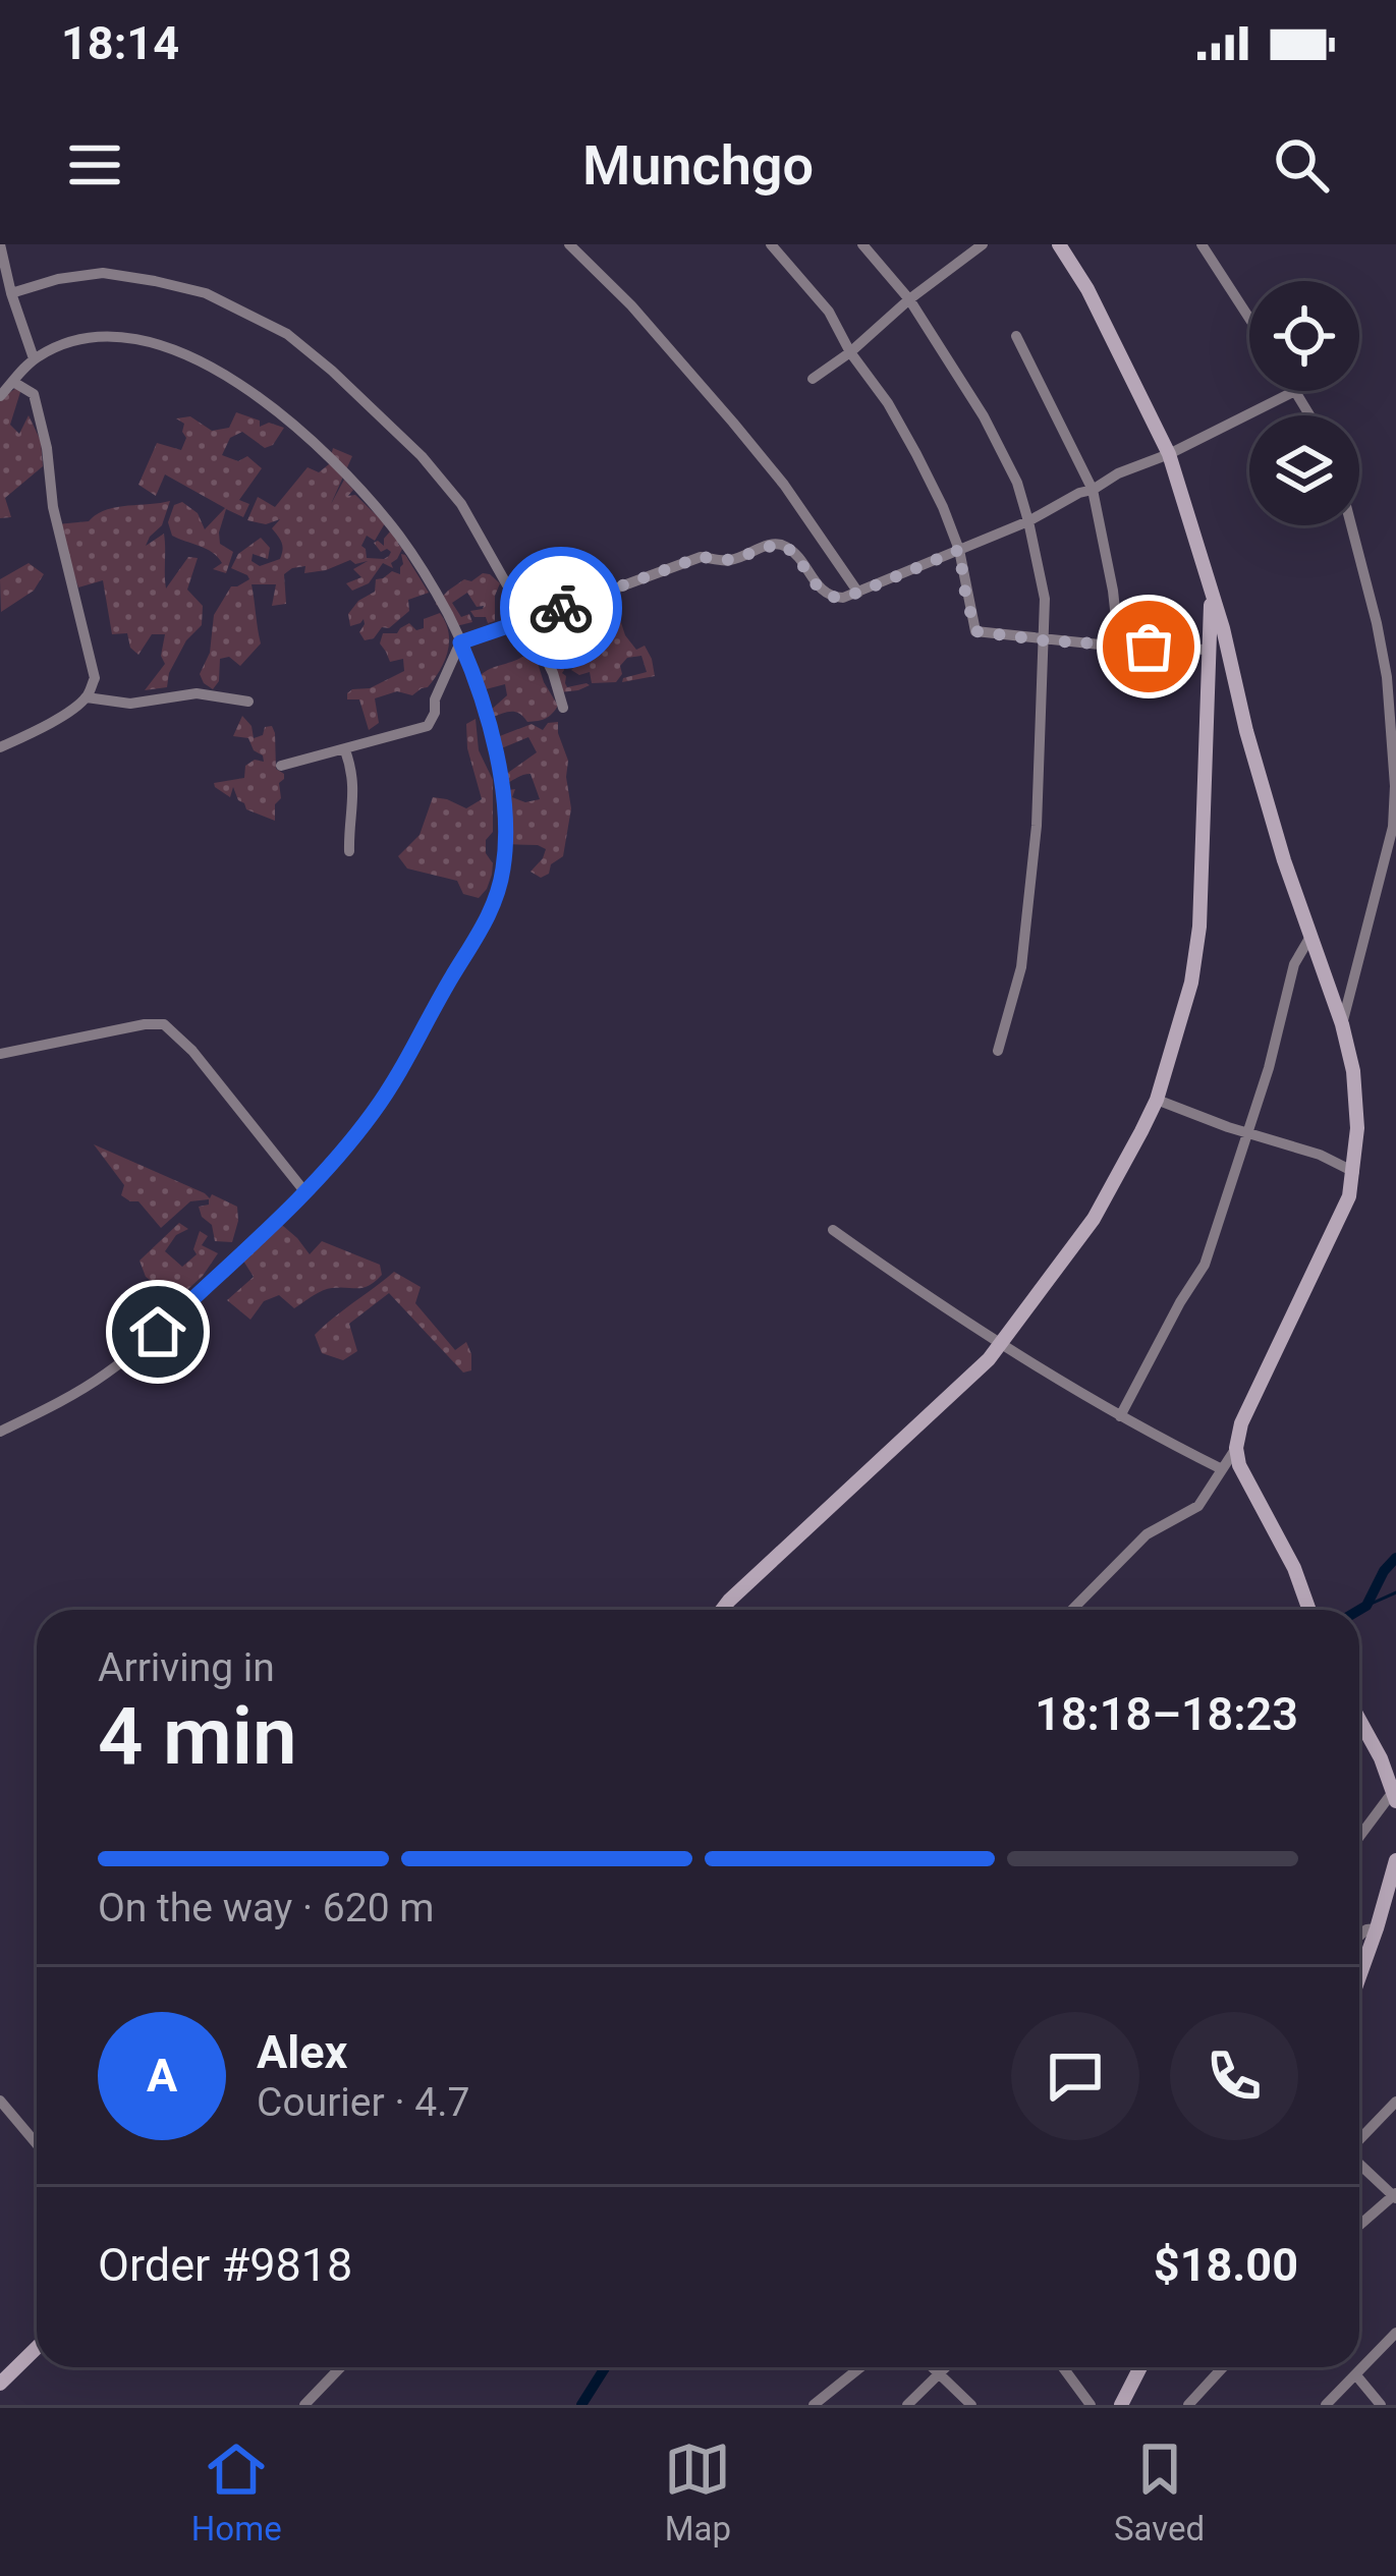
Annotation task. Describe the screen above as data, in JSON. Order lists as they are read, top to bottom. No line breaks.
{"page":{"status":"18:14","header":"Munchgo","heading":["4 min","Arriving in","18:18–18:23"],"panel":["Alex","Courier · 4.7","Order #9818","$18.00"],"bar":"On the way · 620 m","round":"A","tabs":["Home","Map","Saved"]}}
